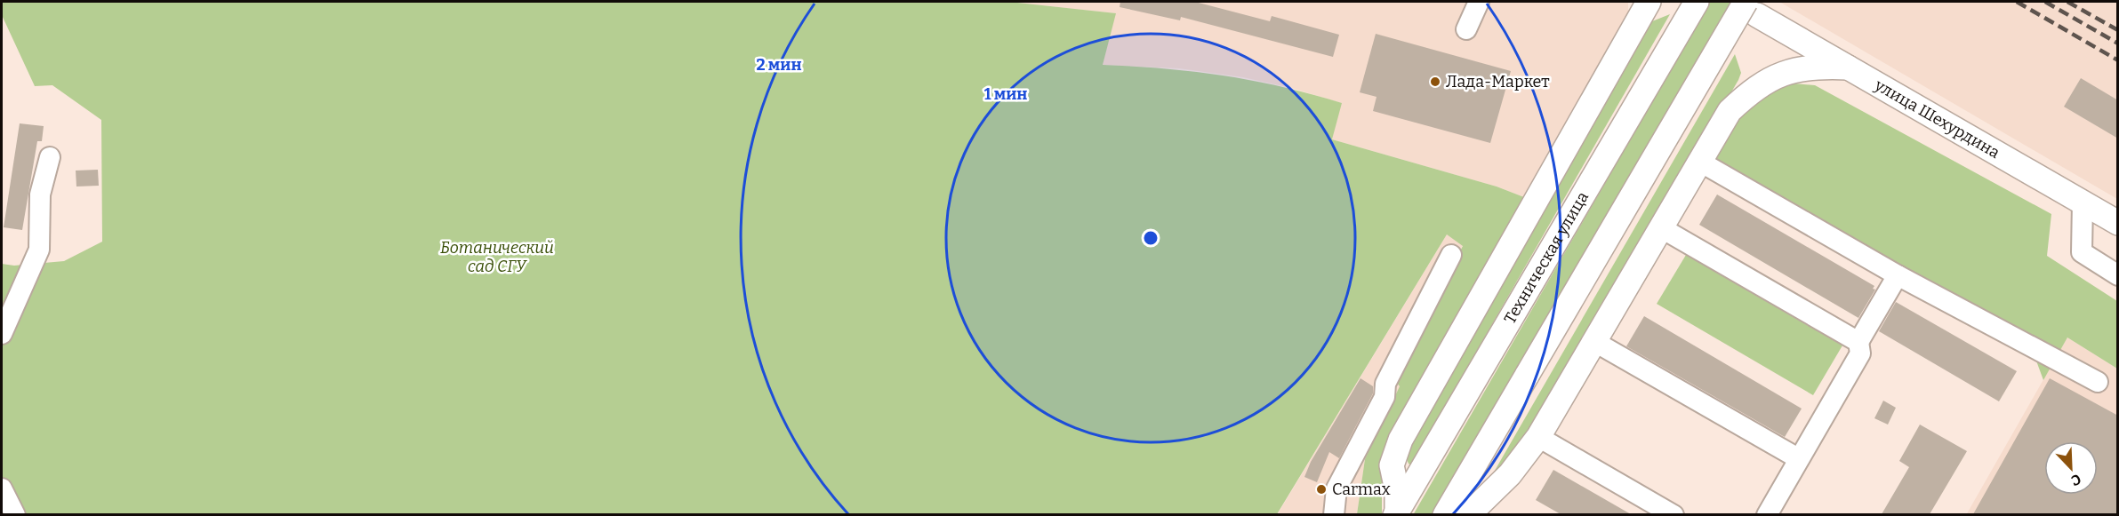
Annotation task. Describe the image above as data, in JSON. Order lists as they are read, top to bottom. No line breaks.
{"streets":{"main road":["улица Шехурдина","Техническая улица"]},"parks":["Ботанический сад СГУ"],"places":["Лада-Маркет","Carmax"],"north":"bottom right","rings":["2 мин","1 мин"]}
